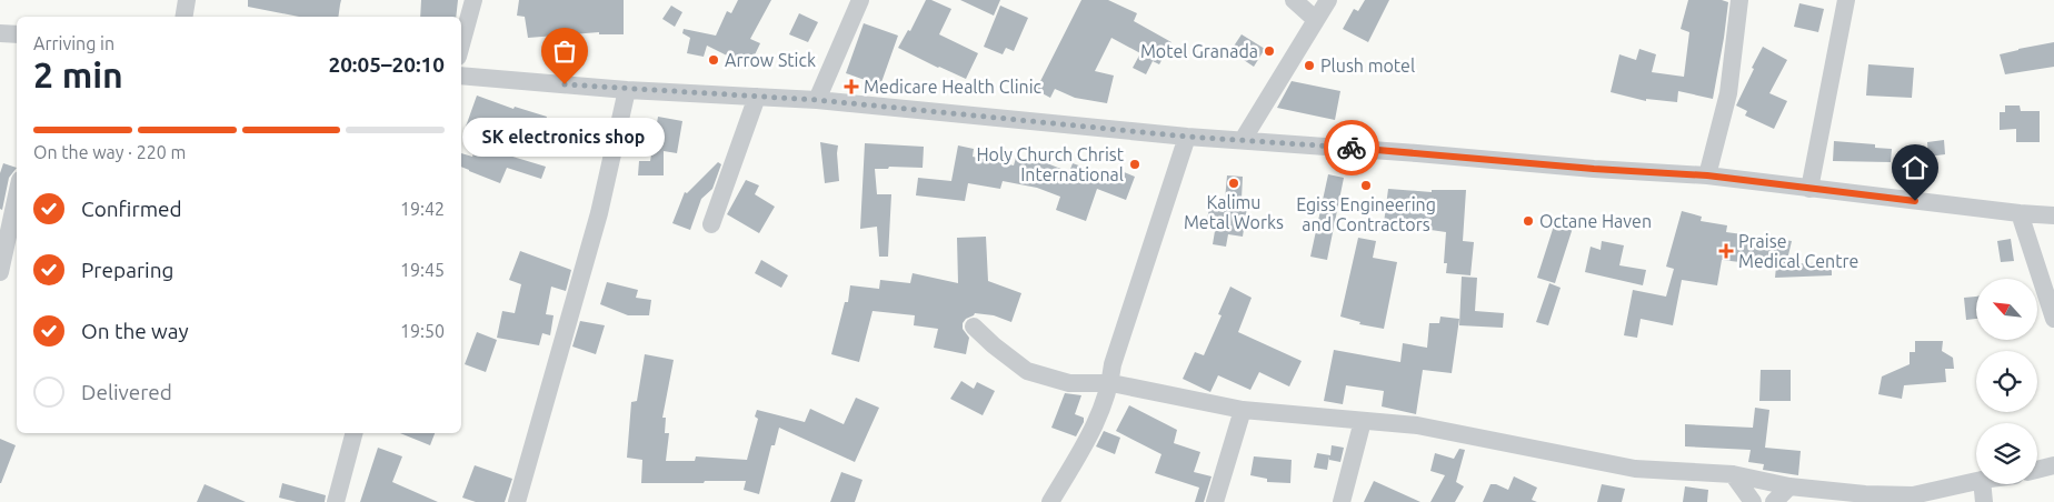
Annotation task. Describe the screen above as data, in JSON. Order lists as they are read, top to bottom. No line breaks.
{"places":{"other":["Motel Granada","Arrow Stick","Plush motel","SK electronics shop","Holy Church Christ International","Kalimu Metal Works","Egiss Engineering and Contractors","Octane Haven"],"health":["Medicare Health Clinic","Praise Medical Centre"]},"north":"top left","page":{"heading":["2 min","Arriving in","20:05–20:10"],"bar":"On the way · 220 m","bubble":"SK electronics shop","list":[["Confirmed","19:42"],["Preparing","19:45"],["On the way","19:50"],"Delivered"]}}
